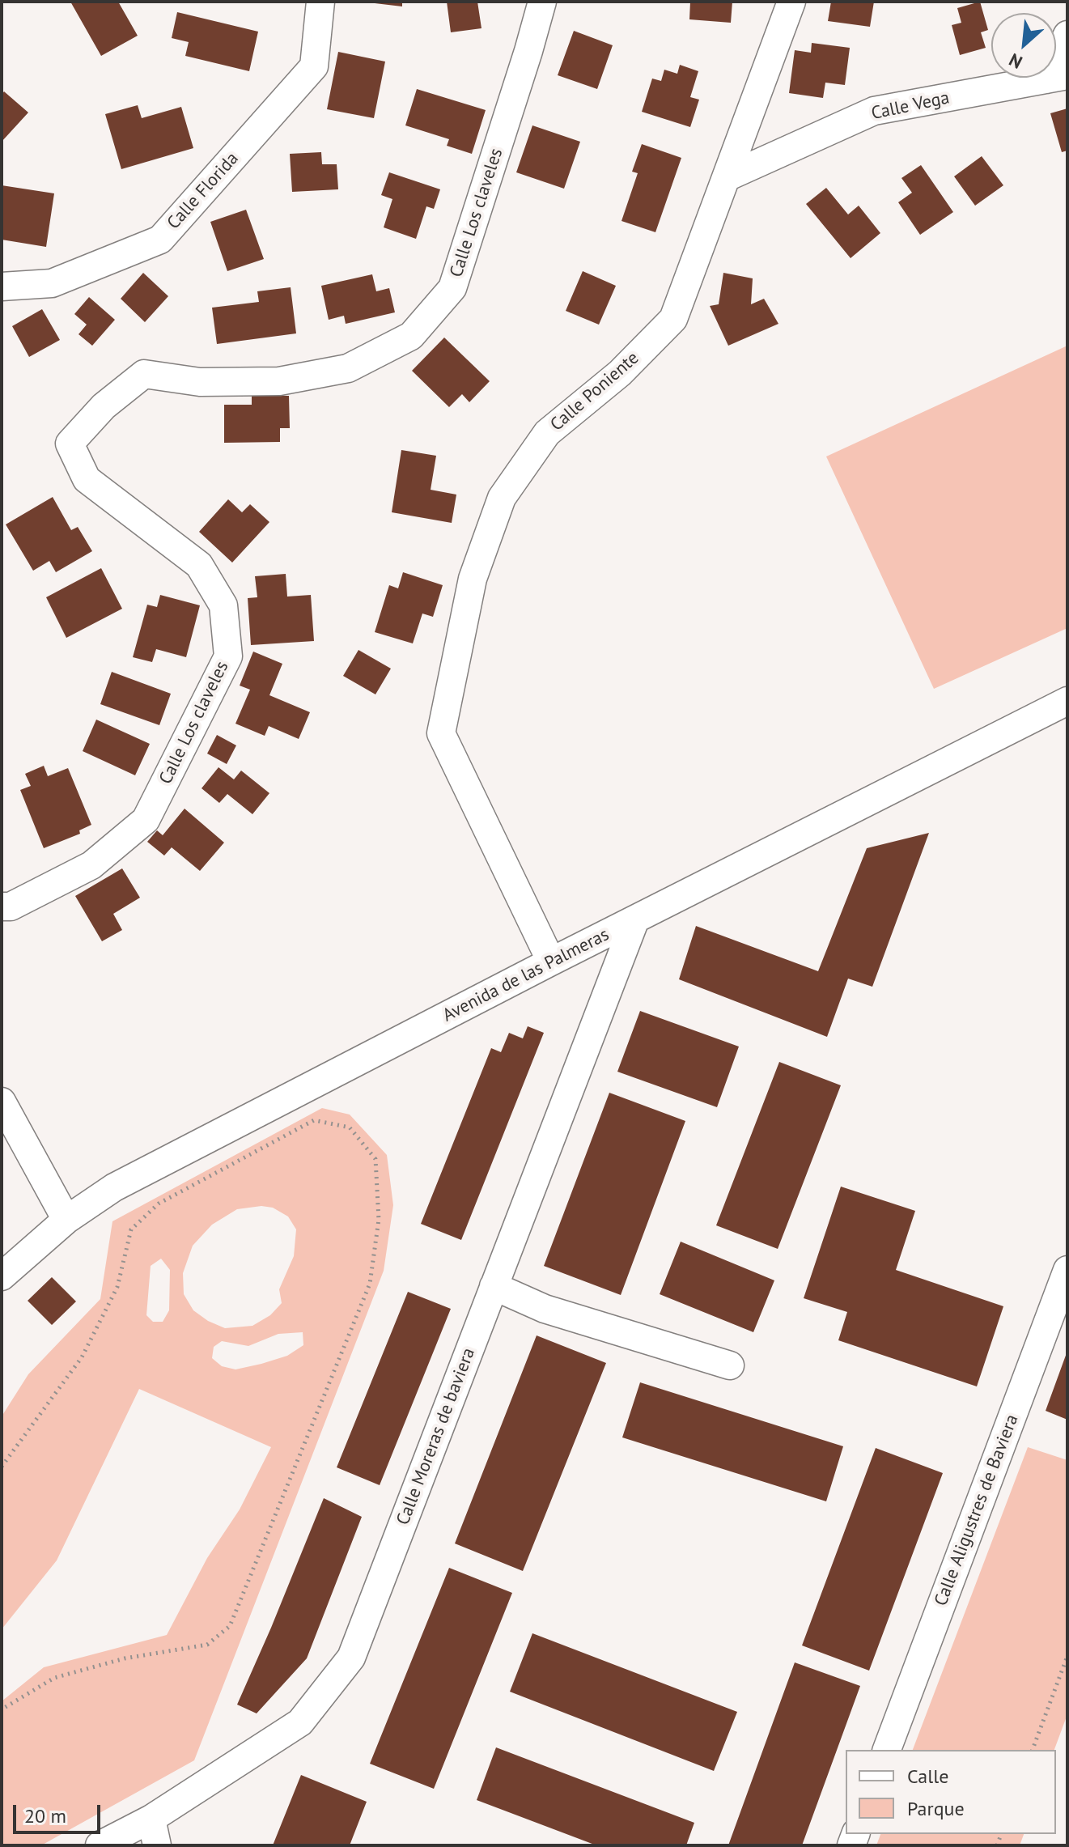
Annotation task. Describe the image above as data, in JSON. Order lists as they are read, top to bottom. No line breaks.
{"streets":{"street":["Calle Vega","Calle Florida","Calle Los claveles","Calle Poniente","Avenida de las Palmeras","Calle Moreras de baviera","Calle Aligustres de Baviera"]},"crossings":[["Calle Vega","Calle Poniente"],["Calle Poniente","Avenida de las Palmeras"],["Avenida de las Palmeras","Calle Moreras de baviera"]],"legend":["Calle","Parque"],"scale_bar":"20 m","north":"bottom left"}
